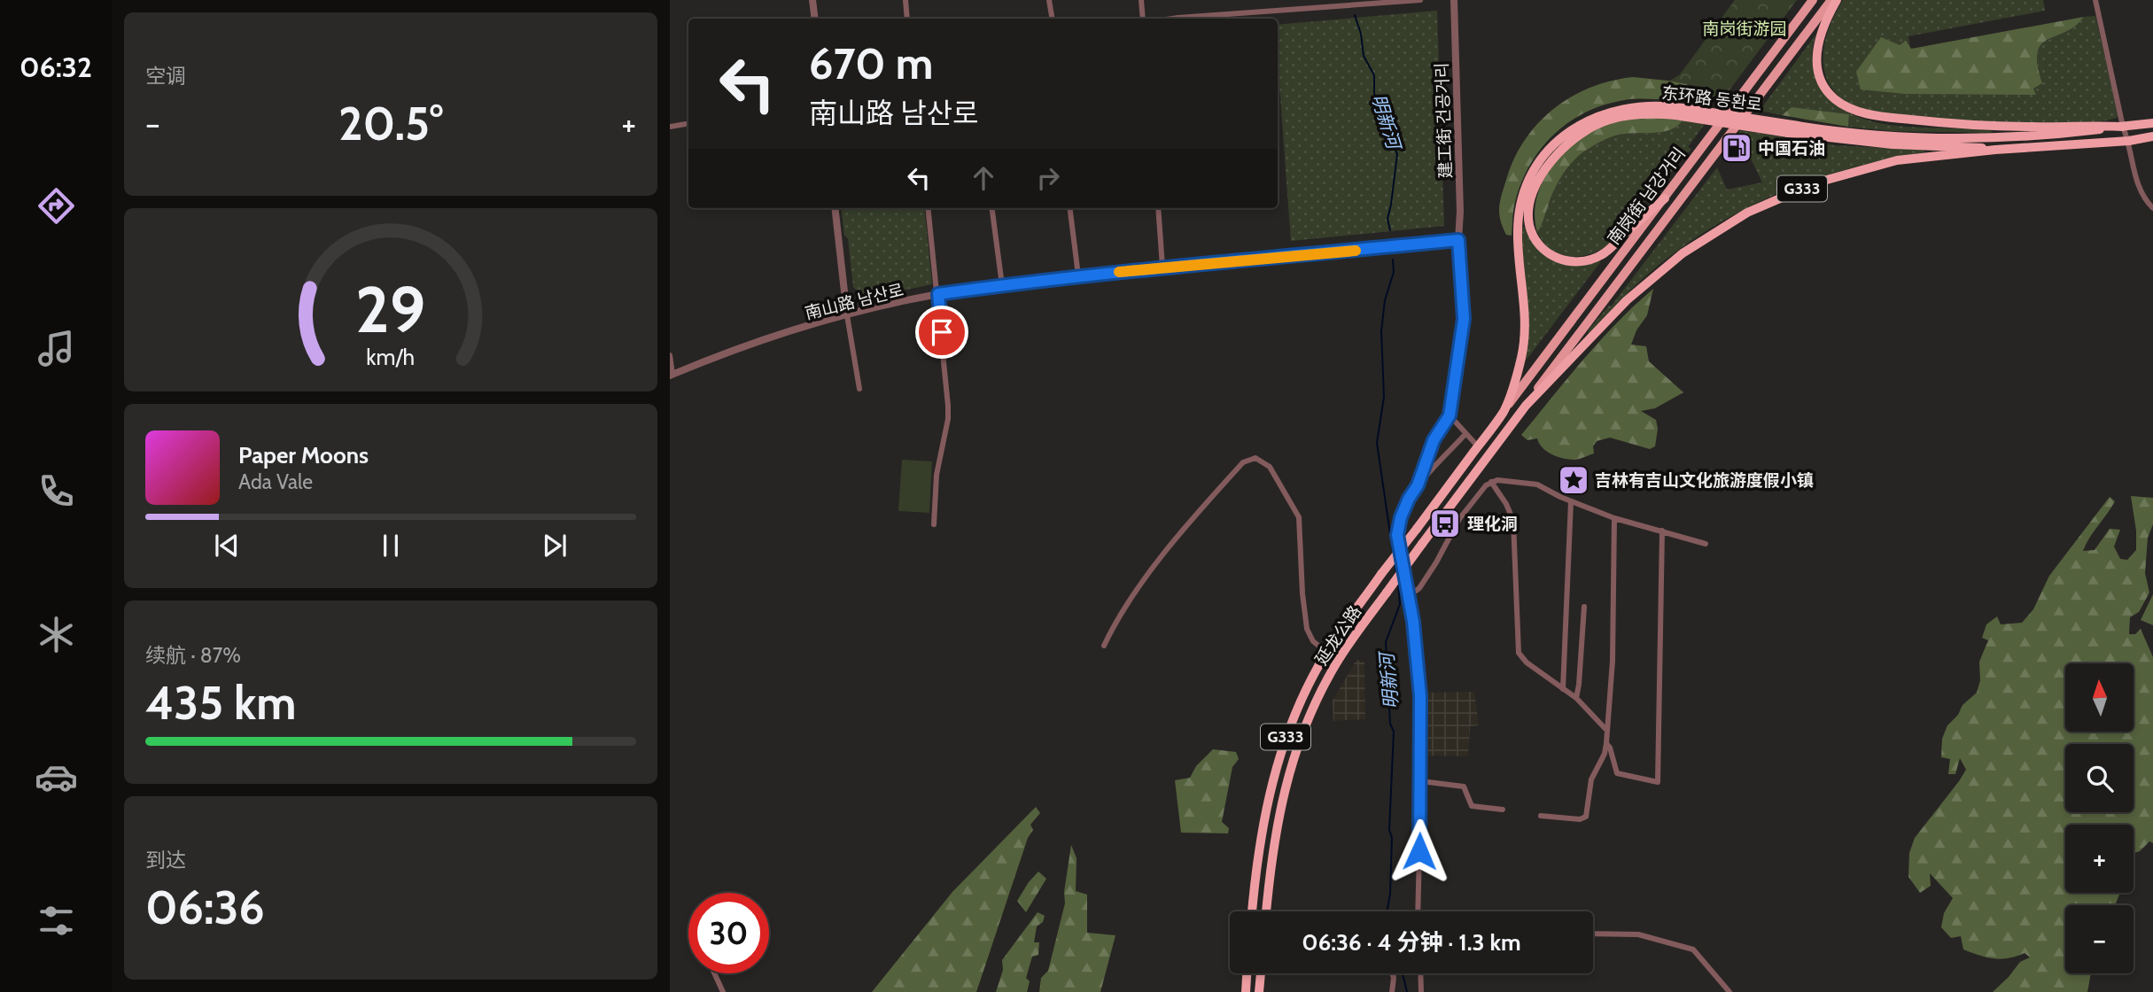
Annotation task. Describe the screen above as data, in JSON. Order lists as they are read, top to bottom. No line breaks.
{"streets":{"highway":["东环路 동환로","G333","延龙公路"],"main road":["南岗街 남강거리"],"street":["建工街 건공거리","南山路 남산로"]},"crossings":[["东环路 동환로","南岗街 남강거리"],["东环路 동환로","延龙公路"],["建工街 건공거리","南山路 남산로"],["G333","南岗街 남강거리"],["G333","延龙公路"],["南岗街 남강거리","延龙公路"]],"water":["明新河"],"parks":["南岗街游园"],"places":{"fuel station":["中国石油"],"place":["吉林有吉山文化旅游度假小镇"],"bus stop":["理化洞"]},"north":"top","page":{"tabs":"06:32","tile":["空调",["续航 · 87%","435 km"],["到达","06:36"]],"turn":["670 m","南山路 남산로"],"heat":["−","20.5°","+"],"song":["Paper Moons","Ada Vale"],"map_buttons":["+","−"],"limit":"30","trip":"06:36 · 4 分钟 · 1.3 km","gauge":["29","km/h"]}}
